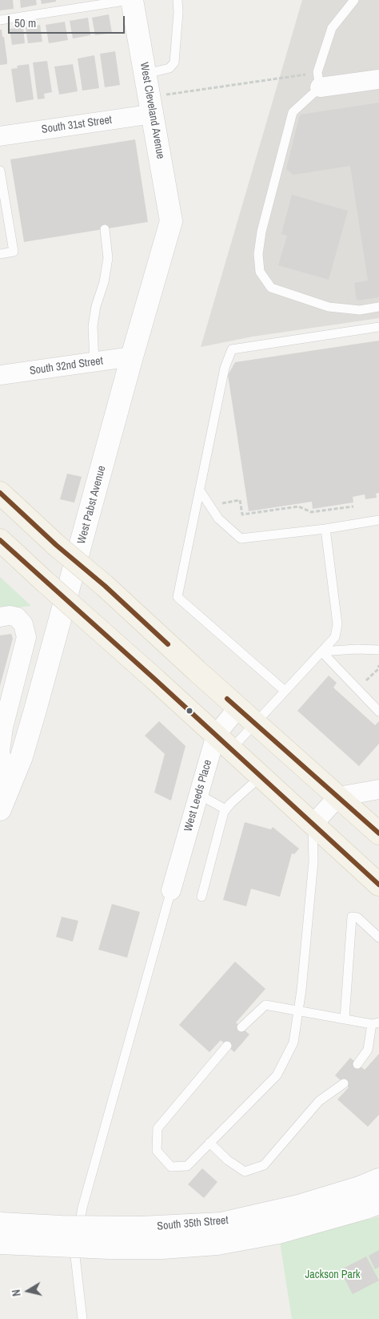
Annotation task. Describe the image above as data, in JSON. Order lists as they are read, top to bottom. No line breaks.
{"streets":{"street":["West Cleveland Avenue","South 31st Street","South 32nd Street","West Pabst Avenue","West Leeds Place","South 35th Street"]},"crossings":[["West Cleveland Avenue","South 31st Street"],["West Cleveland Avenue","West Pabst Avenue"],["South 32nd Street","West Pabst Avenue"]],"parks":["Jackson Park"],"scale_bar":"50 m","north":"left"}
